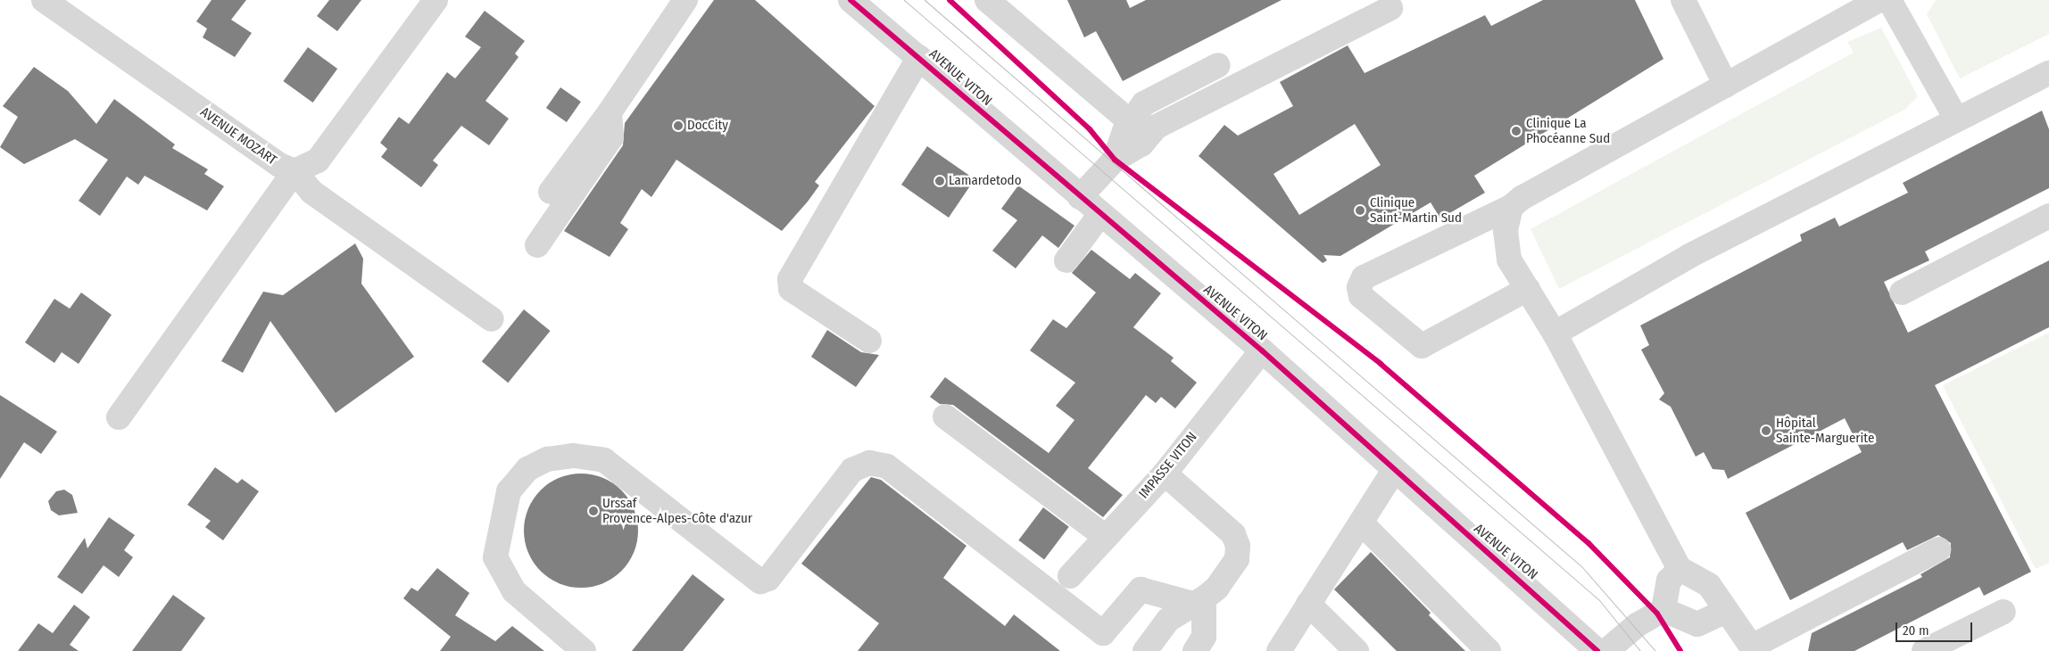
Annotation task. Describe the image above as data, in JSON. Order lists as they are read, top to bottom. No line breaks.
{"streets":{"street":["AVENUE VITON","AVENUE MOZART","IMPASSE VITON"]},"crossings":[["AVENUE VITON","IMPASSE VITON"]],"places":["DocCity","Clinique La Phocéanne Sud","Lamardetodo","Clinique Saint-Martin Sud","Hôpital Sainte-Marguerite","Urssaf Provence-Alpes-Côte d'azur"],"scale_bar":"20 m"}
